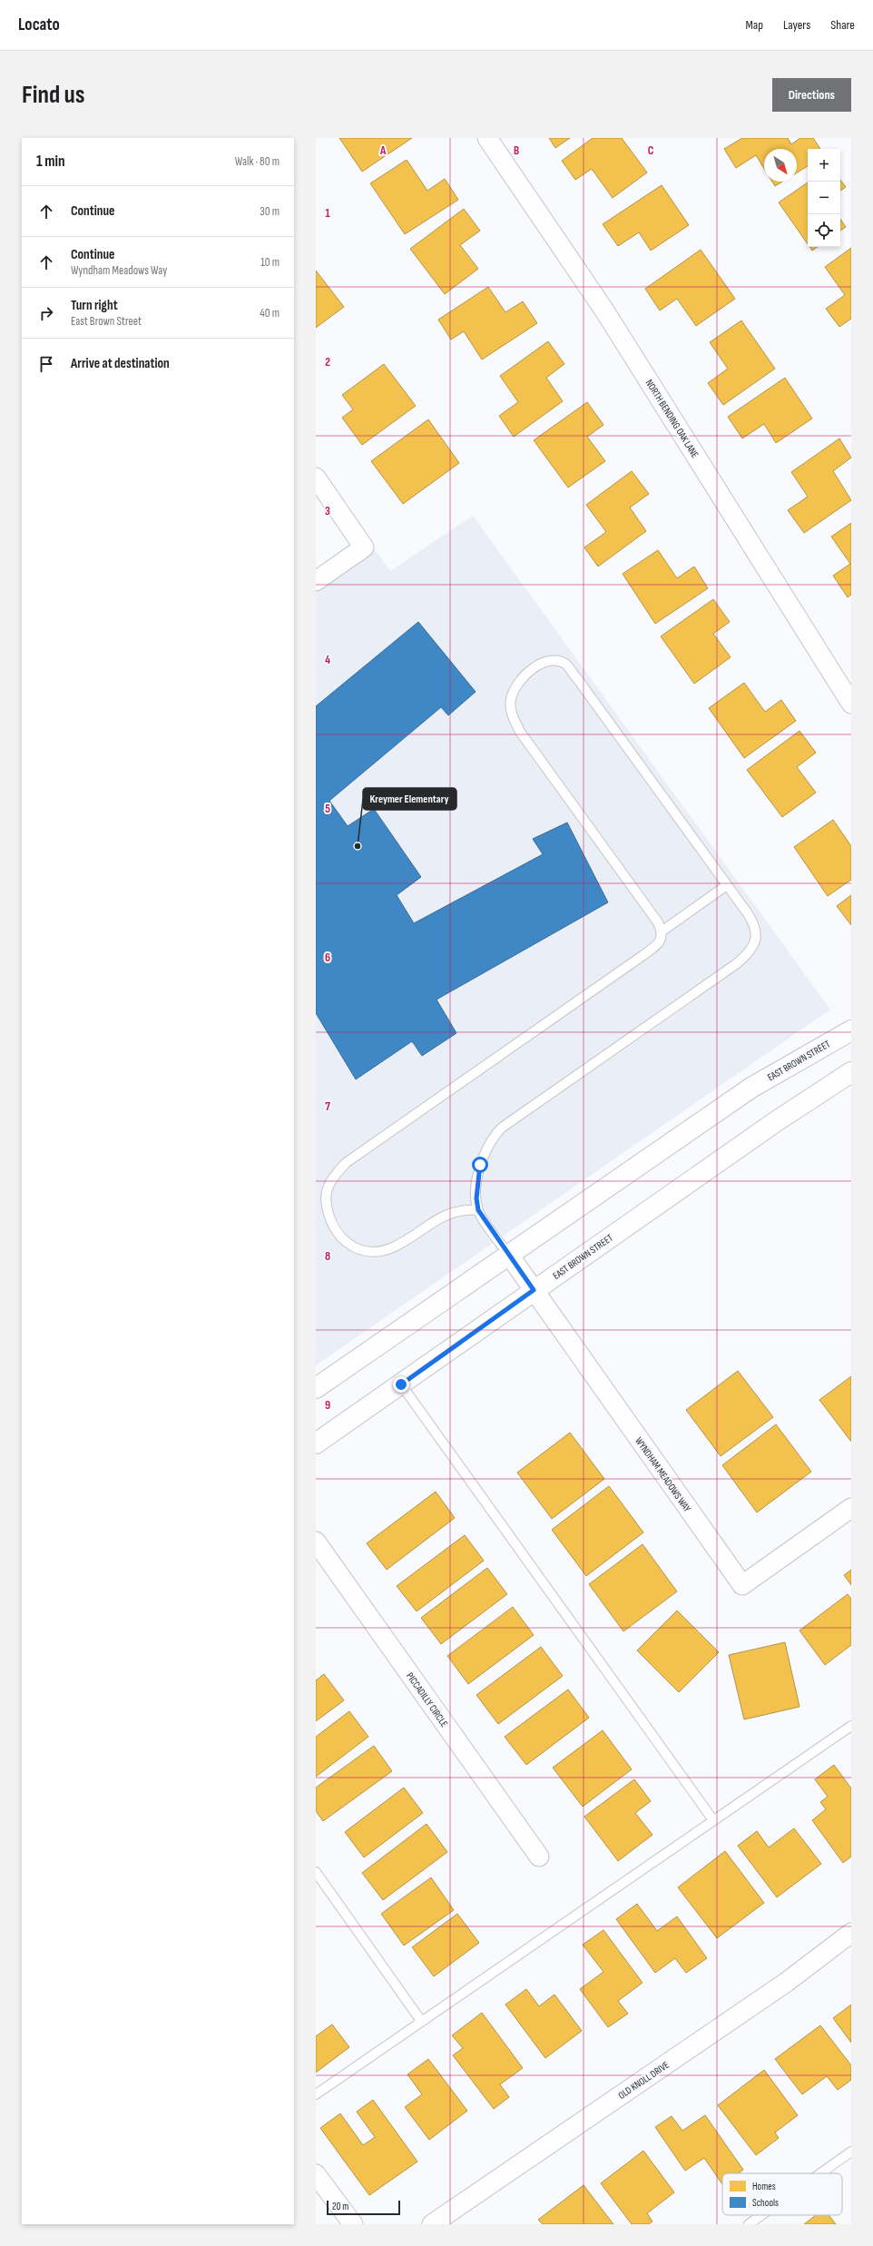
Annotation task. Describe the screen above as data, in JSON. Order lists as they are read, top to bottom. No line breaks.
{"streets":{"main road":["EAST BROWN STREET"],"street":["NORTH BENDING OAK LANE","WYNDHAM MEADOWS WAY","PICCADILLY CIRCLE","OLD KNOLL DRIVE"]},"crossings":[["EAST BROWN STREET","WYNDHAM MEADOWS WAY"]],"places":["Kreymer Elementary"],"legend":["Homes","Schools"],"scale_bar":"20 m","north":"bottom right","page":{"header":"Locato","nav":["Map","Layers","Share"],"buttons":"Directions","title":"Find us","heading":["1 min","Walk · 80 m"],"map_buttons":["+","−"],"list":[["Continue","30 m"],["Continue","Wyndham Meadows Way","10 m"],["Turn right","East Brown Street","40 m"],"Arrive at destination"],"scale":"20 m"},"grid":{"columns":["A","B","C"],"rows":["1","2","3","4","5","6","7","8","9"]}}
